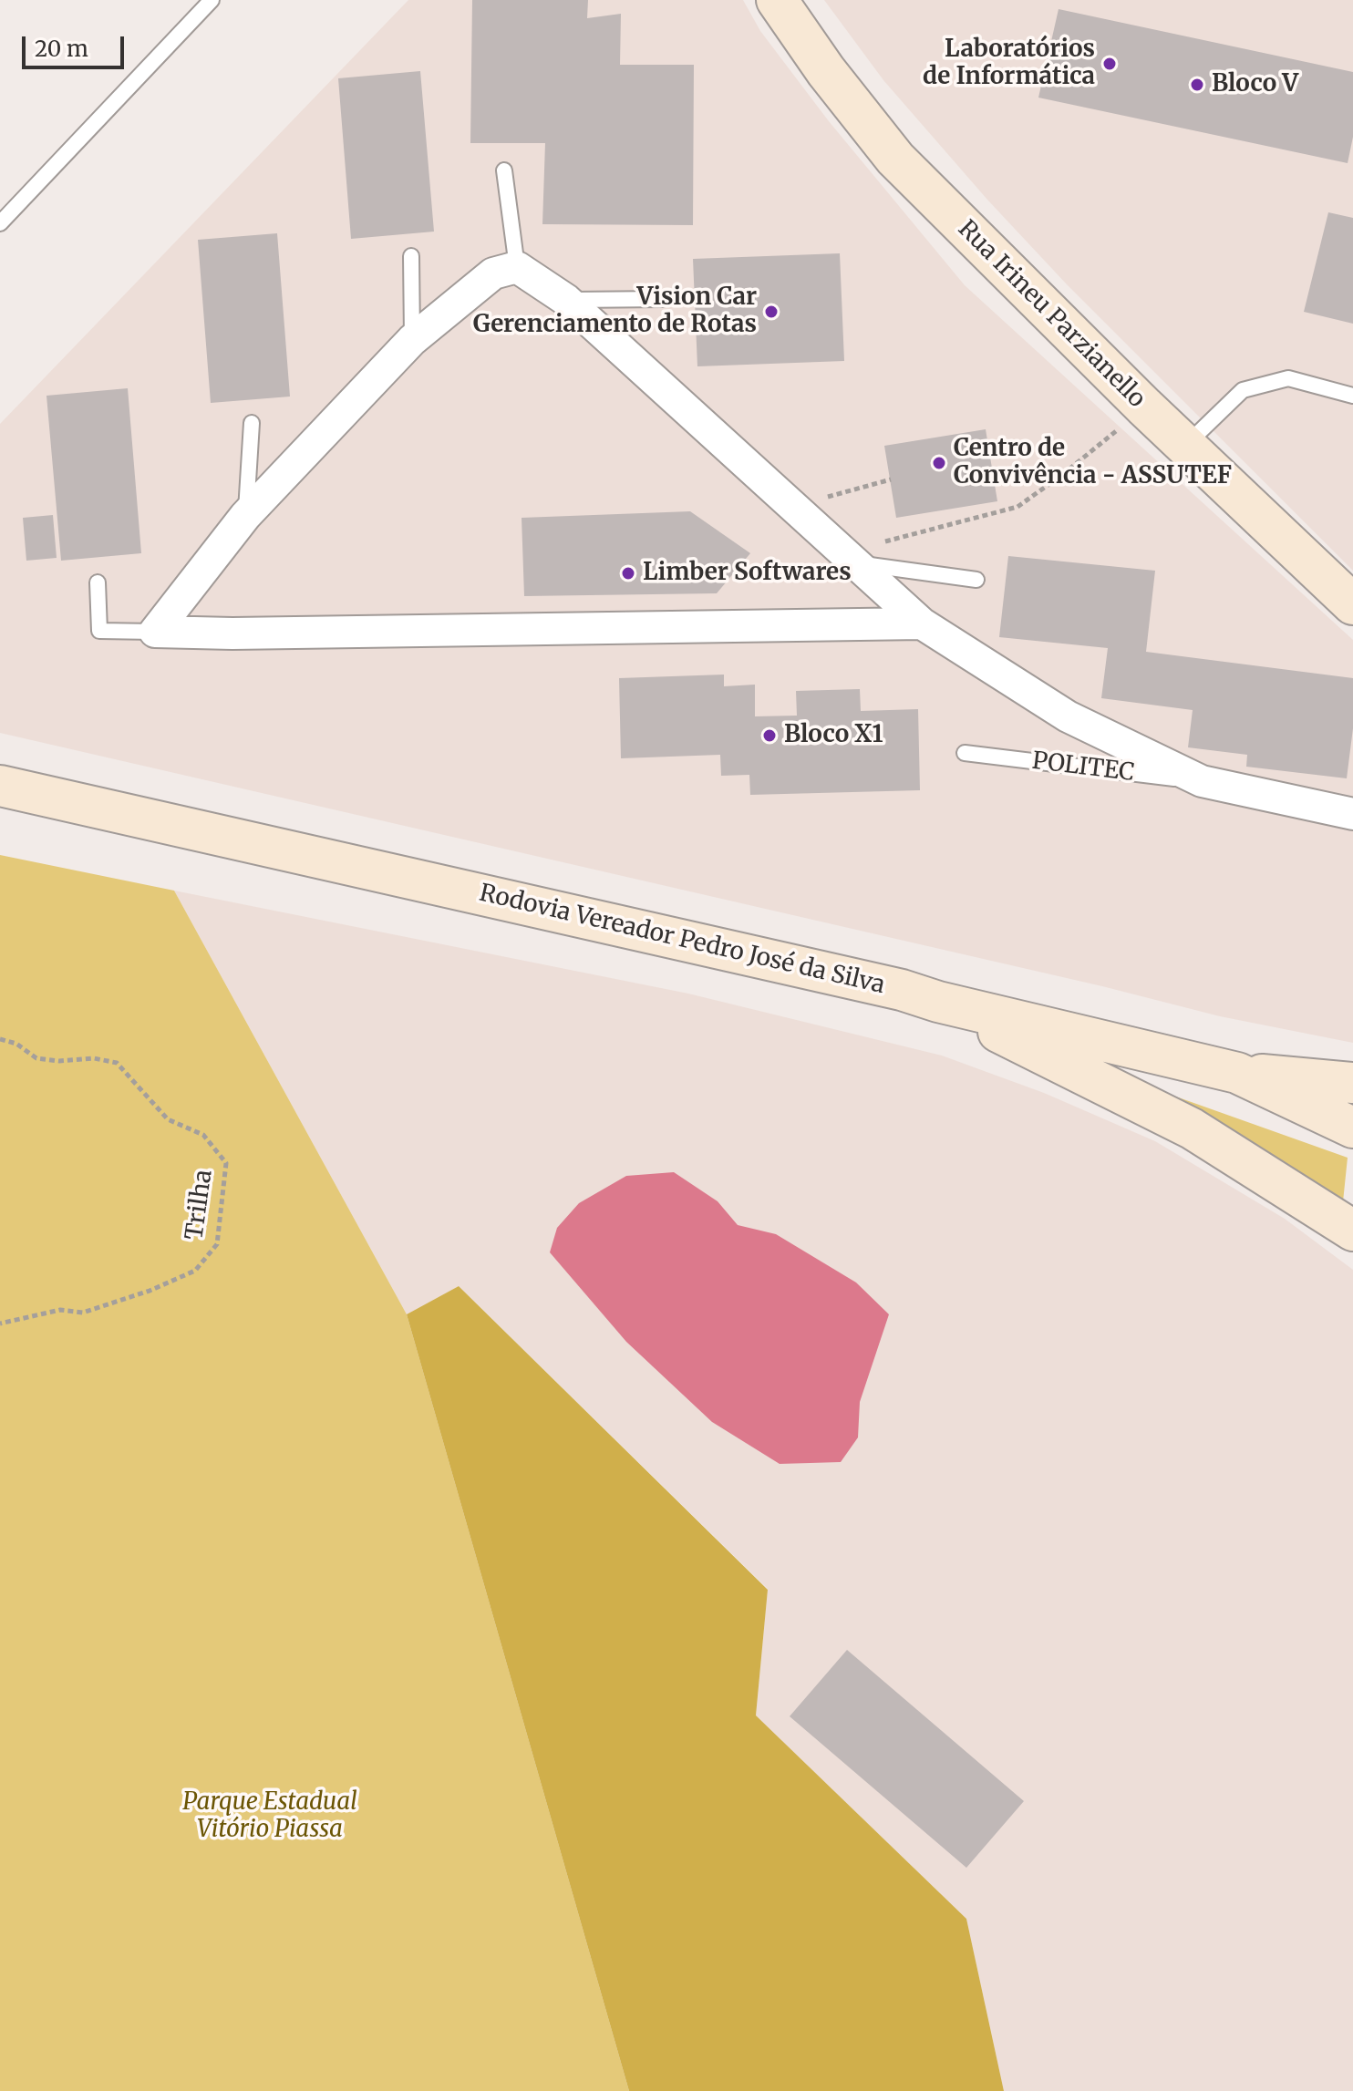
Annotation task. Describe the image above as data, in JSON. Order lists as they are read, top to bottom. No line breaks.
{"streets":{"main road":["Rua Irineu Parzianello","Rodovia Vereador Pedro José da Silva"],"lane":["POLITEC"],"path":["Trilha"]},"parks":["Parque Estadual Vitório Piassa"],"places":["Laboratórios de Informática","Bloco V","Vision Car Gerenciamento de Rotas","Centro de Convivência - ASSUTEF","Limber Softwares","Bloco X1"],"scale_bar":"20 m"}
